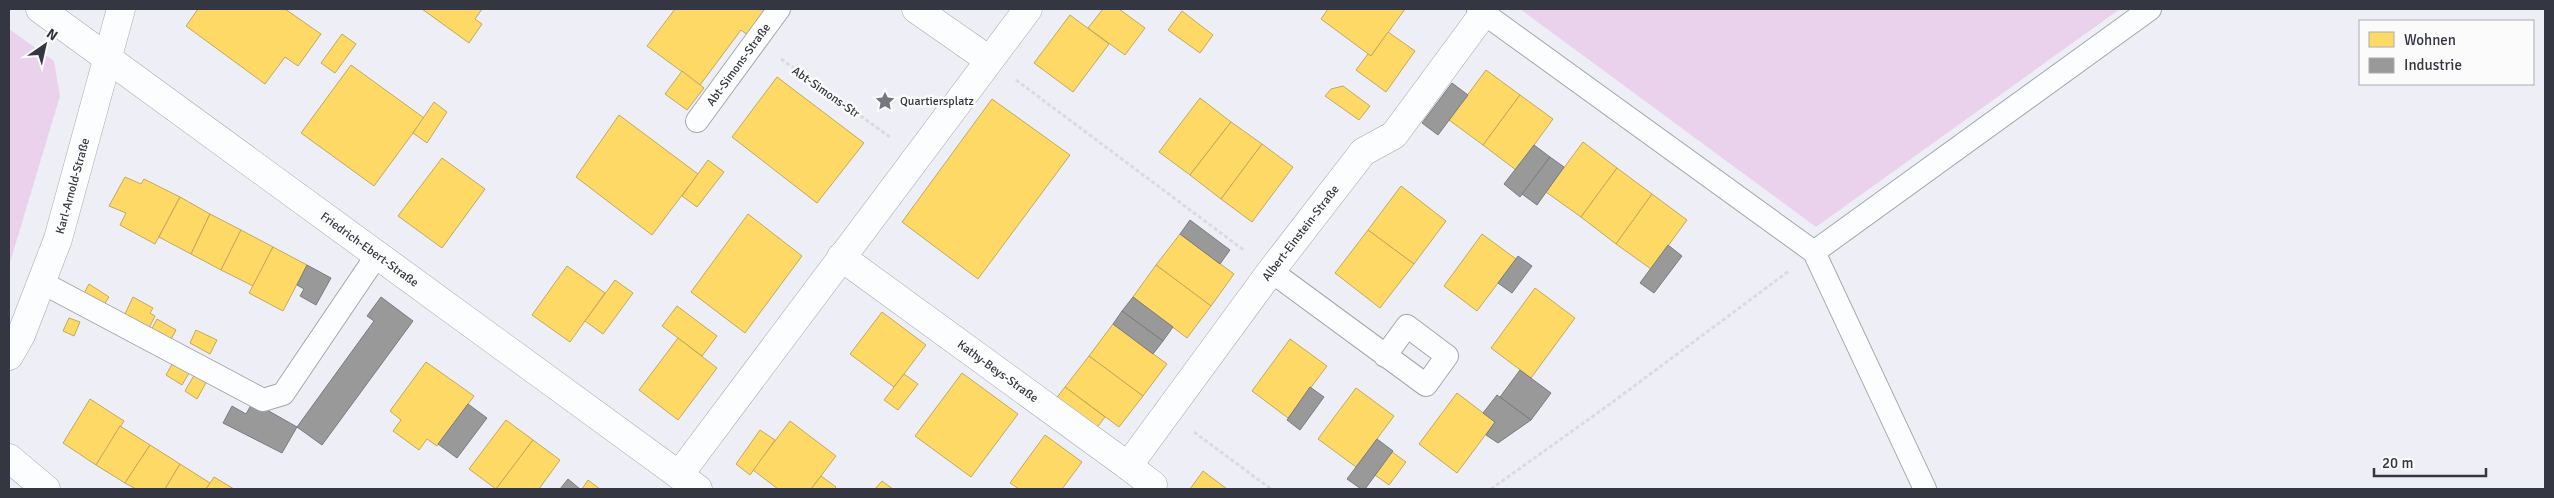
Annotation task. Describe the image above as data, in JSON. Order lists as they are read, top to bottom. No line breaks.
{"streets":{"street":["Karl-Arnold-Straße","Albert-Einstein-Straße","Friedrich-Ebert-Straße","Kathy-Beys-Straße"],"lane":["Abt-Simons-Straße"],"path":["Abt-Simons-Str"]},"crossings":[["Abt-Simons-Straße","Abt-Simons-Str"],["Karl-Arnold-Straße","Friedrich-Ebert-Straße"],["Albert-Einstein-Straße","Kathy-Beys-Straße"]],"places":{"place":["Quartiersplatz"]},"legend":["Wohnen","Industrie"],"scale_bar":"20 m","north":"top right"}
